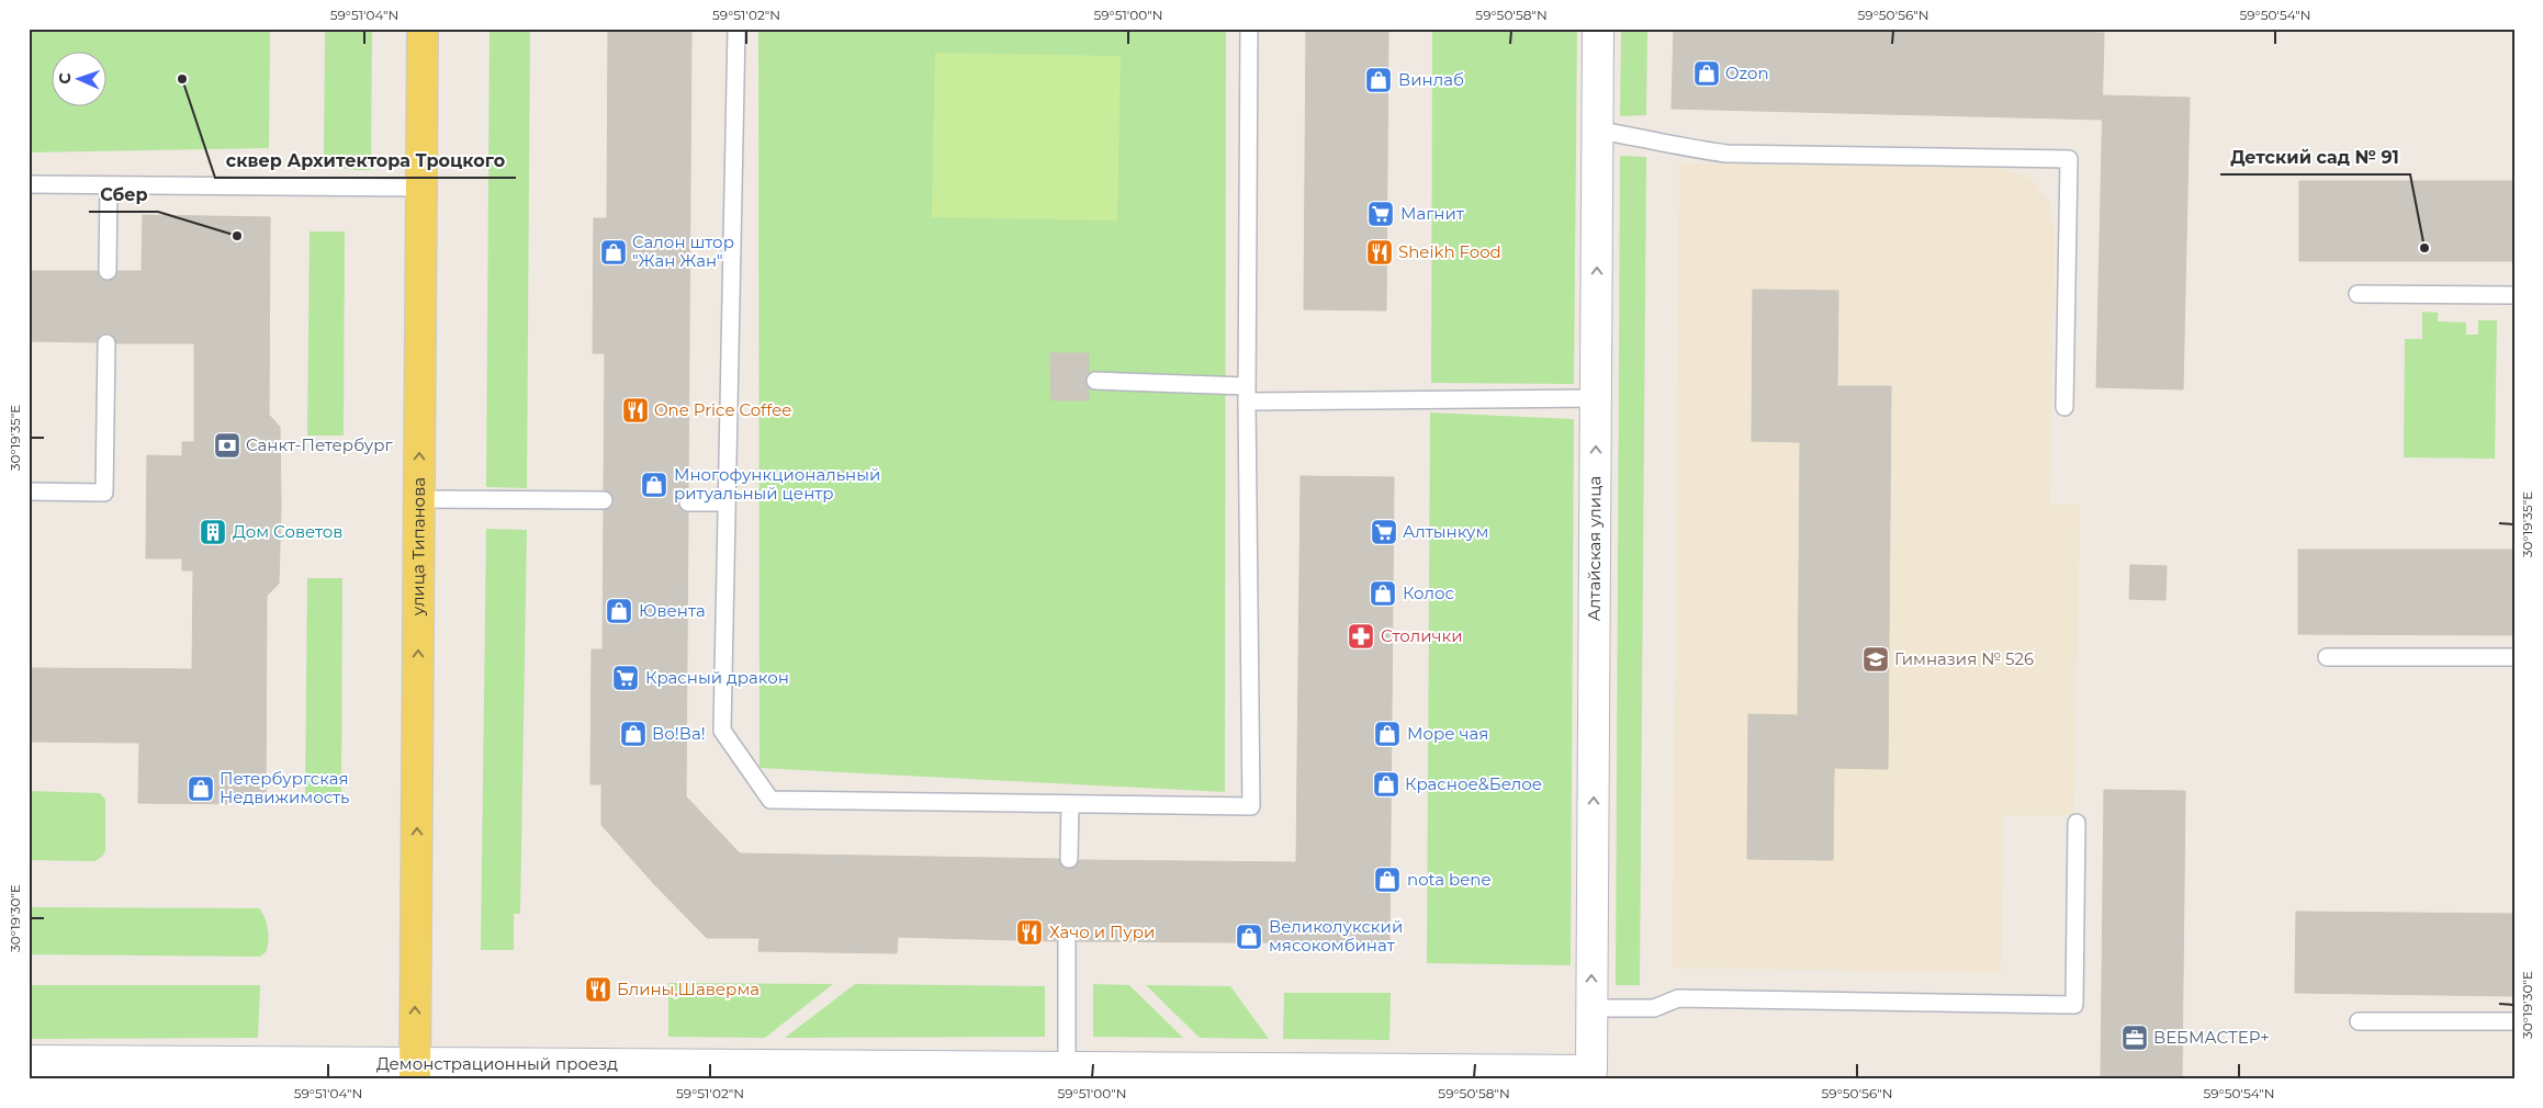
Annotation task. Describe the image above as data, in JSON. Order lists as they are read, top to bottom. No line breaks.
{"streets":{"main road":["улица Типанова"],"street":["Алтайская улица","Демонстрационный проезд"]},"crossings":[["улица Типанова","Демонстрационный проезд"],["Алтайская улица","Демонстрационный проезд"]],"one_way":["улица Типанова","Алтайская улица"],"places":{"shop":["Ozon","Винлаб","Салон штор \"Жан Жан\"","Многофункциональный ритуальный центр","Колос","Ювента","Во!Ва!","Море чая","Красное&Белое","Петербургская Недвижимость","nota bene","Великолукский мясокомбинат"],"other":["сквер Архитектора Троцкого","Сбер","Детский сад № 91"],"supermarket":["Магнит","Алтынкум","Красный дракон"],"restaurant":["Sheikh Food","One Price Coffee","Хачо и Пури","Блины,Шаверма"],"bank":["Санкт-Петербург"],"building":["Дом Советов"],"pharmacy":["Столички"],"school or university":["Гимназия № 526"],"office":["ВЕБМАСТЕР+"]},"north":"left","coordinates":["59°51'04\"N","59°51'02\"N","59°51'00\"N","59°50'58\"N","59°50'56\"N","59°50'54\"N","30°19'35\"E","30°19'30\"E"]}
